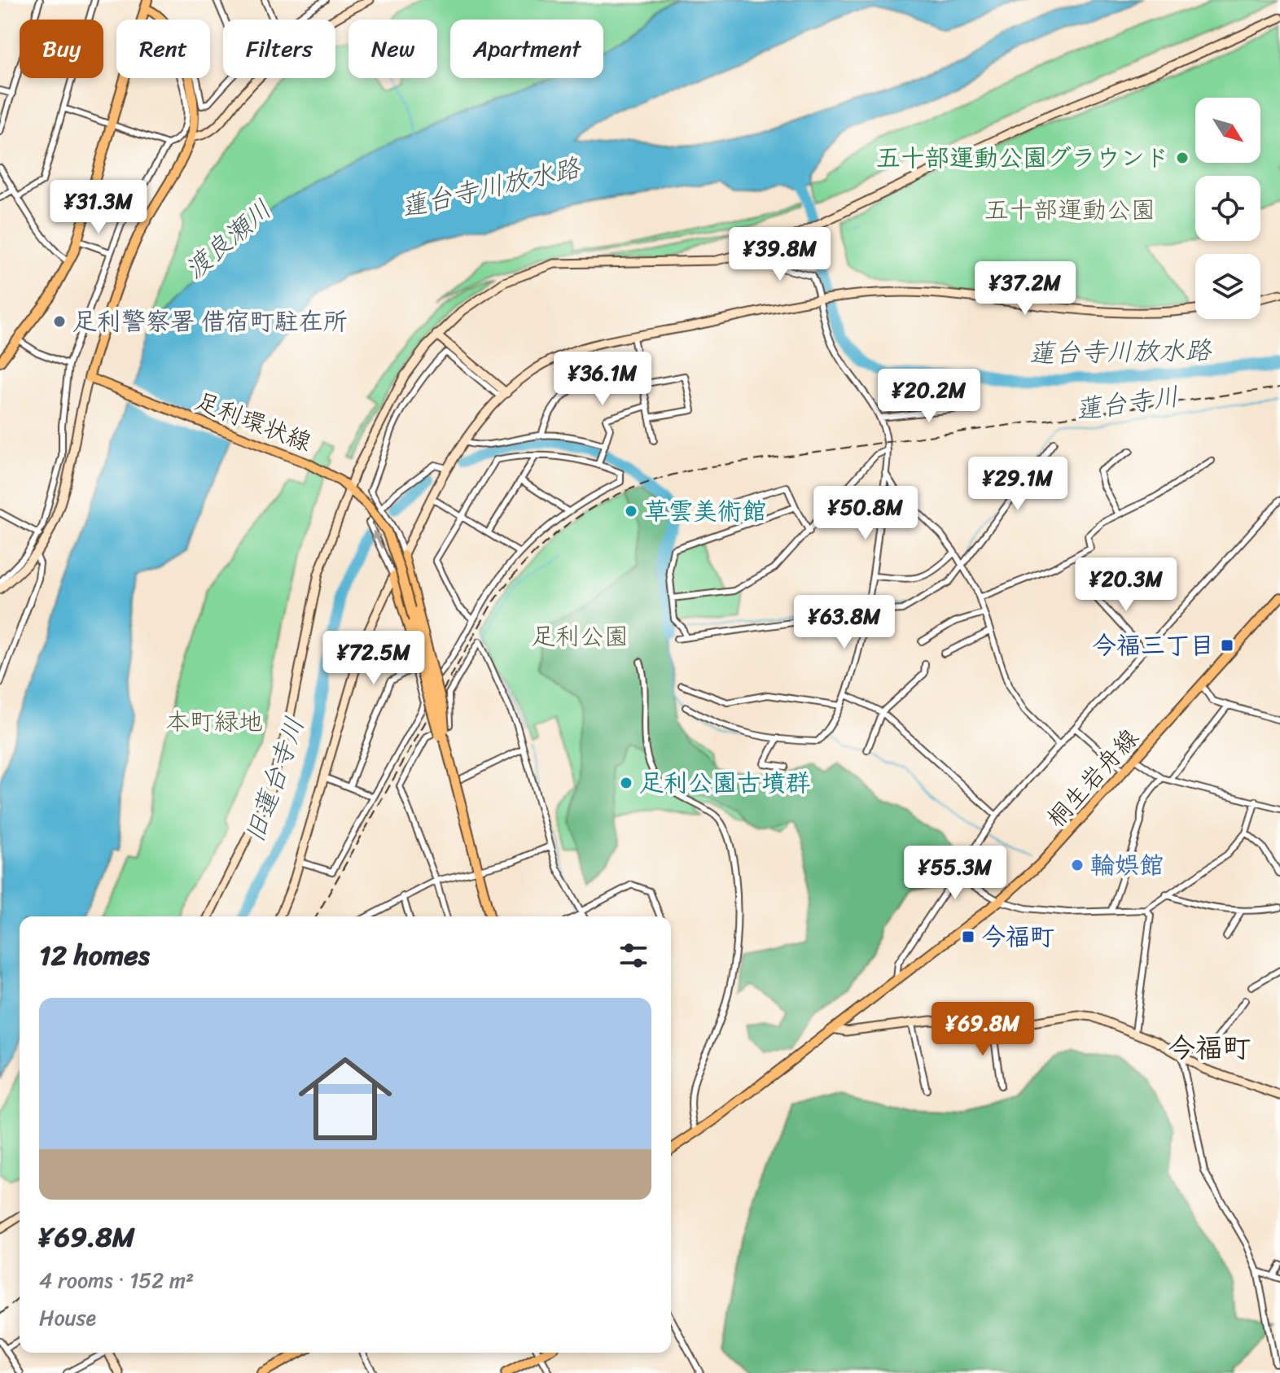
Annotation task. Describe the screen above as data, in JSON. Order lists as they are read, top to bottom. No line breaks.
{"streets":{"main road":["足利環状線","桐生岩舟線"]},"districts":["今福町"],"water":["蓮台寺川放水路","渡良瀬川","蓮台寺川","旧蓮台寺川"],"parks":["五十部運動公園","足利公園","本町緑地"],"places":{"other":["五十部運動公園グラウンド","足利警察署 借宿町駐在所","草雲美術館","足利公園古墳群","輪娯館"],"transit":["今福三丁目","今福町"]},"north":"bottom right","page":{"chip":["Buy","Rent","Filters","New","Apartment"],"price":["¥31.3M","¥39.8M","¥37.2M","¥36.1M","¥20.2M","¥29.1M","¥50.8M","¥20.3M","¥63.8M","¥72.5M","¥55.3M","¥69.8M"],"heading":"12 homes","list":[{"name":"¥69.8M","note":"4 rooms · 152 m² · House"}]}}
